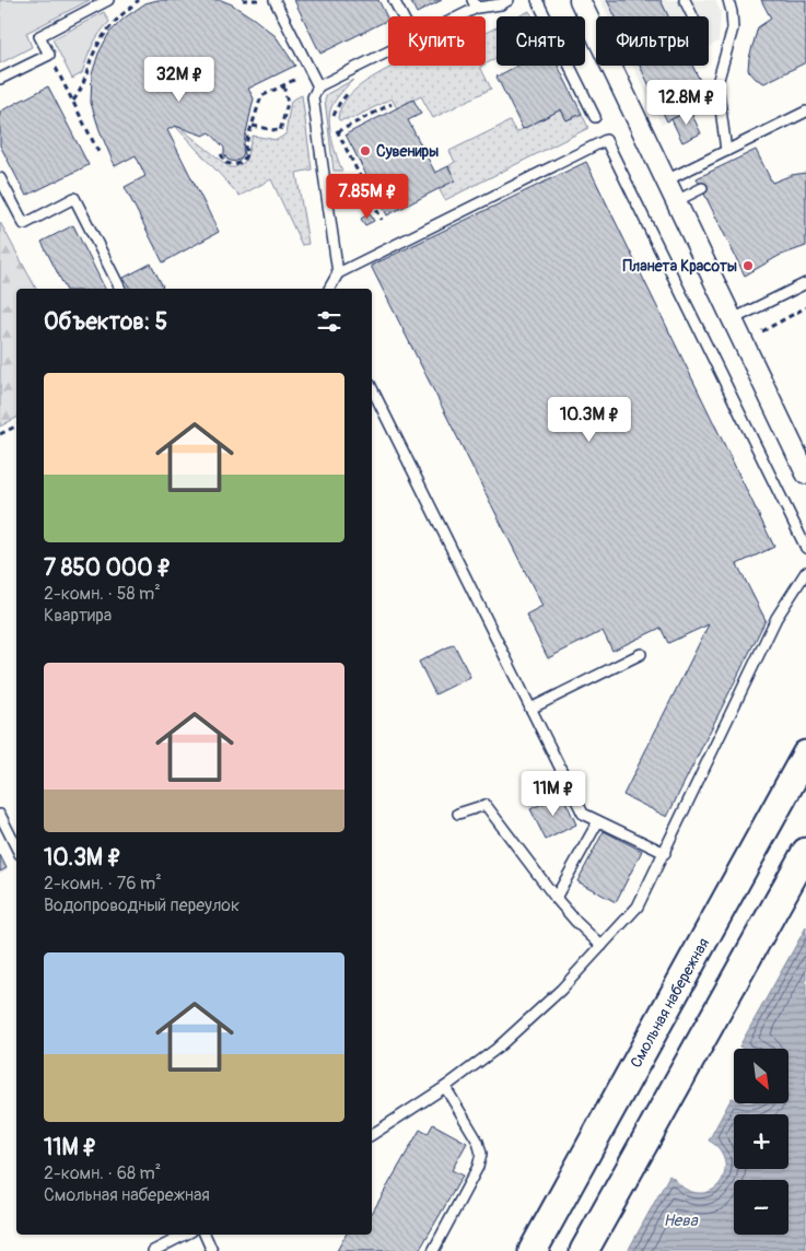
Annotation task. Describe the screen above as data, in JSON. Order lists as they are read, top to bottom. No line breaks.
{"streets":{"main road":["Смольная набережная"]},"water":["Нева"],"places":["Сувениры","Планета Красоты"],"north":"bottom right","page":{"chip":["Купить","Снять","Фильтры"],"price":["32M ₽","12.8M ₽","7.85M ₽","10.3M ₽","11M ₽"],"heading":"Объектов: 5","list":[{"name":"7 850 000 ₽","note":"2-комн. · 58 m² · Квартира"},{"name":"10.3M ₽","note":"2-комн. · 76 m² · Водопроводный переулок"},{"name":"11M ₽","note":"2-комн. · 68 m² · Смольная набережная"}],"map_buttons":["+","−"]}}
